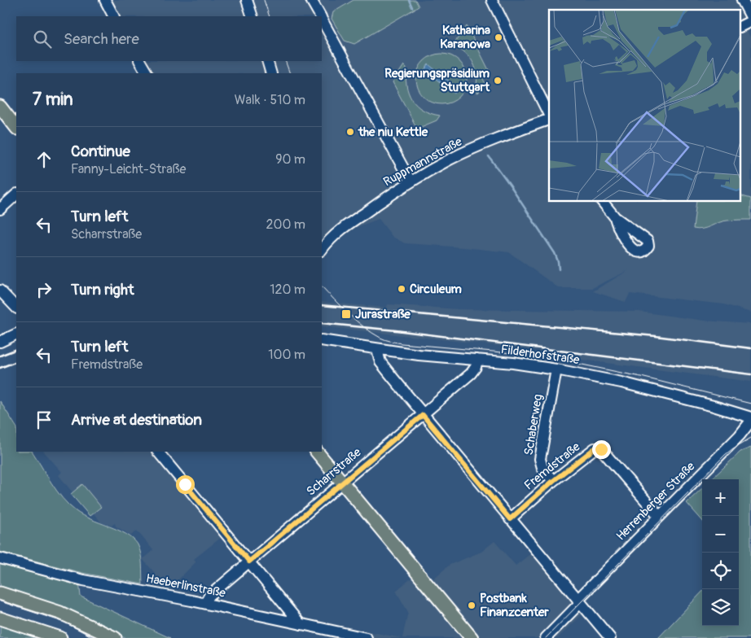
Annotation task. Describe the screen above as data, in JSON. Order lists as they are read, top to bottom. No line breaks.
{"streets":{"street":["Ruppmannstraße","Filderhofstraße","Schaberweg","Fremdstraße","Scharrstraße","Herrenberger Straße","Haeberlinstraße"]},"crossings":[["Filderhofstraße","Schaberweg"],["Filderhofstraße","Scharrstraße"],["Schaberweg","Fremdstraße"],["Fremdstraße","Herrenberger Straße"],["Scharrstraße","Haeberlinstraße"]],"places":{"other":["Katharina Karanowa","Regierungspräsidium Stuttgart","the niu Kettle","Circuleum","Postbank Finanzcenter"],"transit":["Jurastraße"]},"page":{"search":"Search here","heading":["7 min","Walk · 510 m"],"list":[["Continue","Fanny-Leicht-Straße","90 m"],["Turn left","Scharrstraße","200 m"],["Turn right","120 m"],["Turn left","Fremdstraße","100 m"],"Arrive at destination"],"map_buttons":["+","−"]}}
